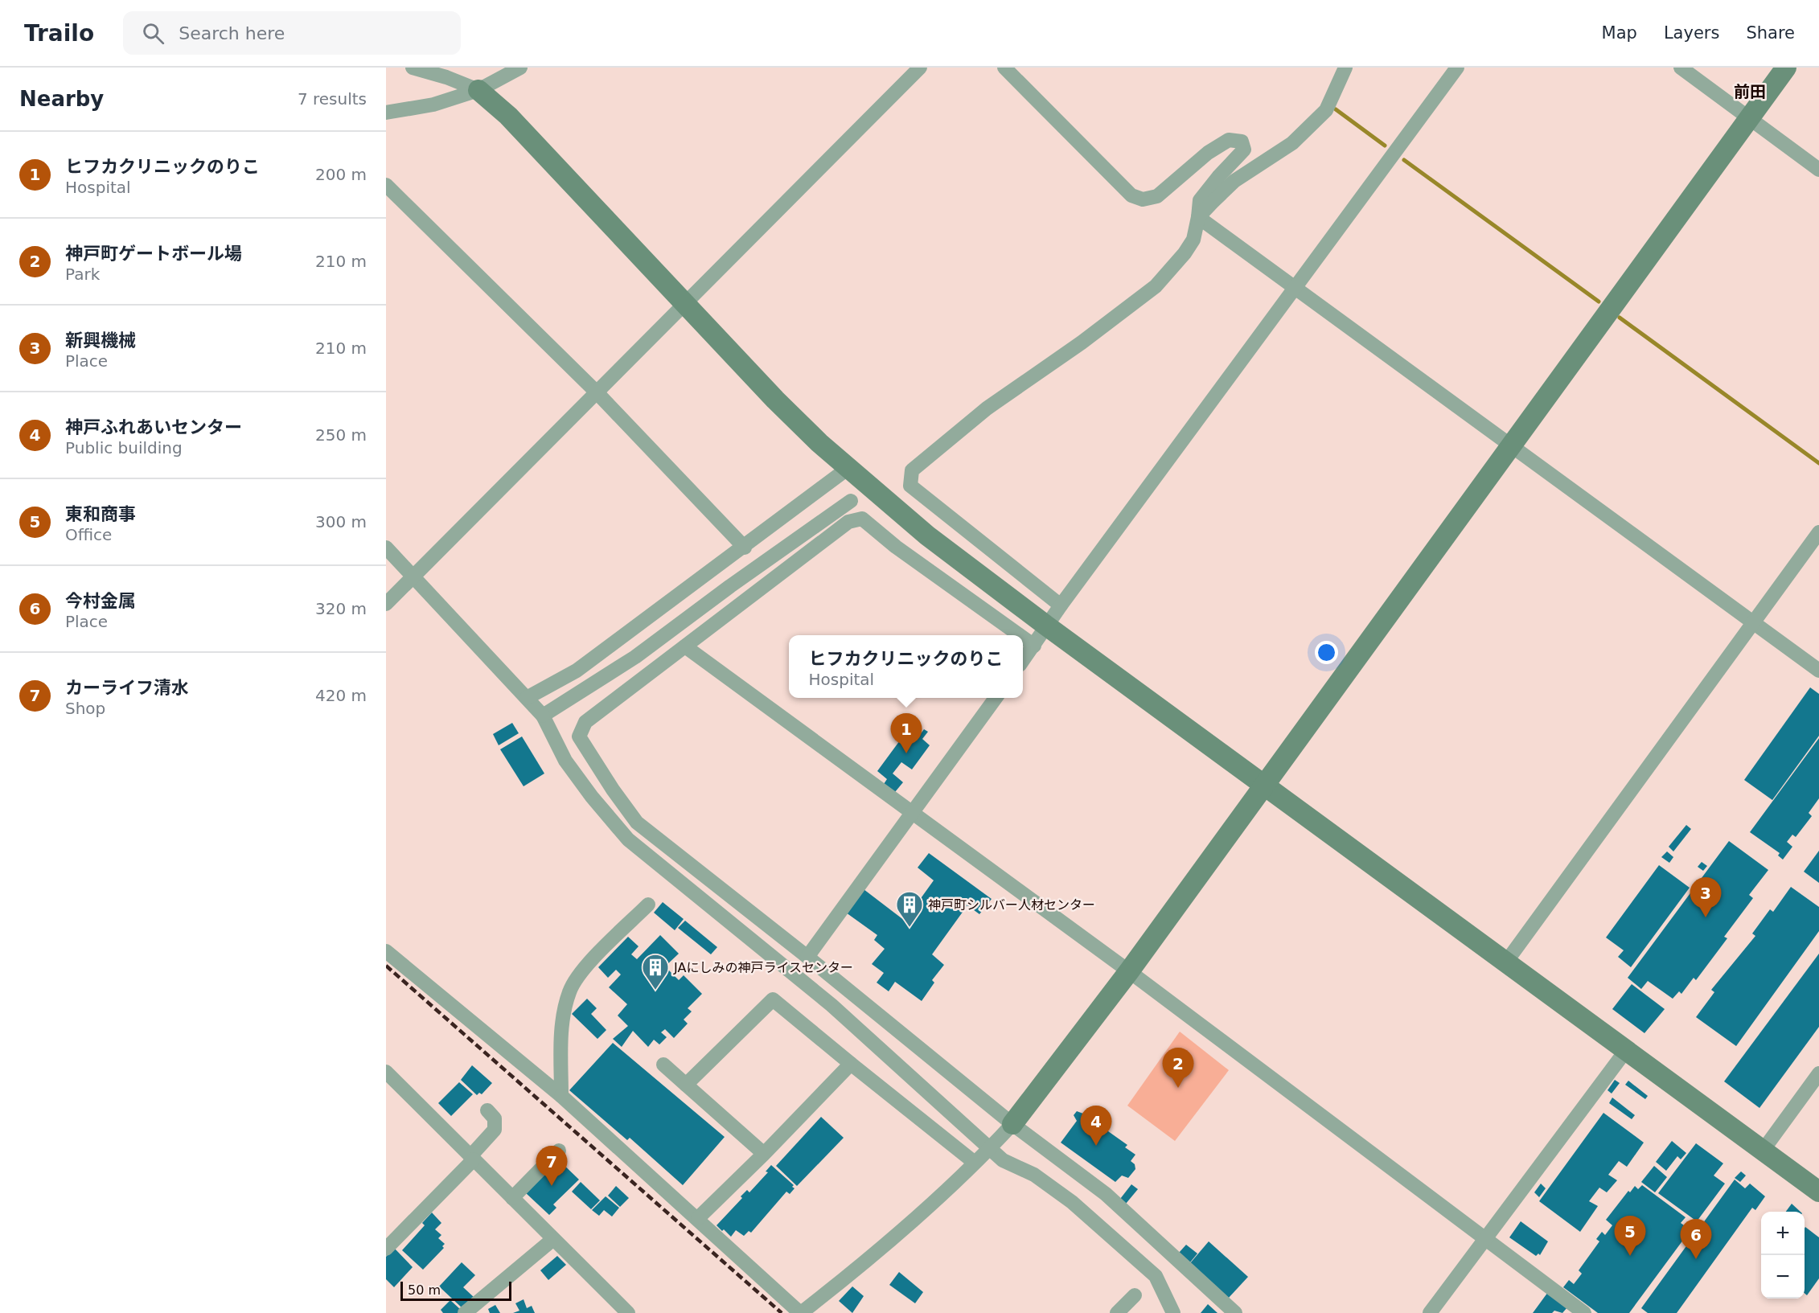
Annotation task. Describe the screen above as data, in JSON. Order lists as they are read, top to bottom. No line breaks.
{"districts":["前田"],"places":{"building":["神戸町シルバー人材センター","JAにしみの神戸ライスセンター"]},"scale_bar":"50 m","page":{"header":"Trailo","search":"Search here","nav":["Map","Layers","Share"],"heading":["Nearby","7 results"],"list":[{"mark":"1","name":"ヒフカクリニックのりこ","note":"Hospital","value":"200 m"},{"mark":"2","name":"神戸町ゲートボール場","note":"Park","value":"210 m"},{"mark":"3","name":"新興機械","note":"Place","value":"210 m"},{"mark":"4","name":"神戸ふれあいセンター","note":"Public building","value":"250 m"},{"mark":"5","name":"東和商事","note":"Office","value":"300 m"},{"mark":"6","name":"今村金属","note":"Place","value":"320 m"},{"mark":"7","name":"カーライフ清水","note":"Shop","value":"420 m"}],"popup":["ヒフカクリニックのりこ","Hospital"],"pins":["1","3","2","4","7","5","6"],"map_buttons":["+","−"],"scale":"50 m"}}
